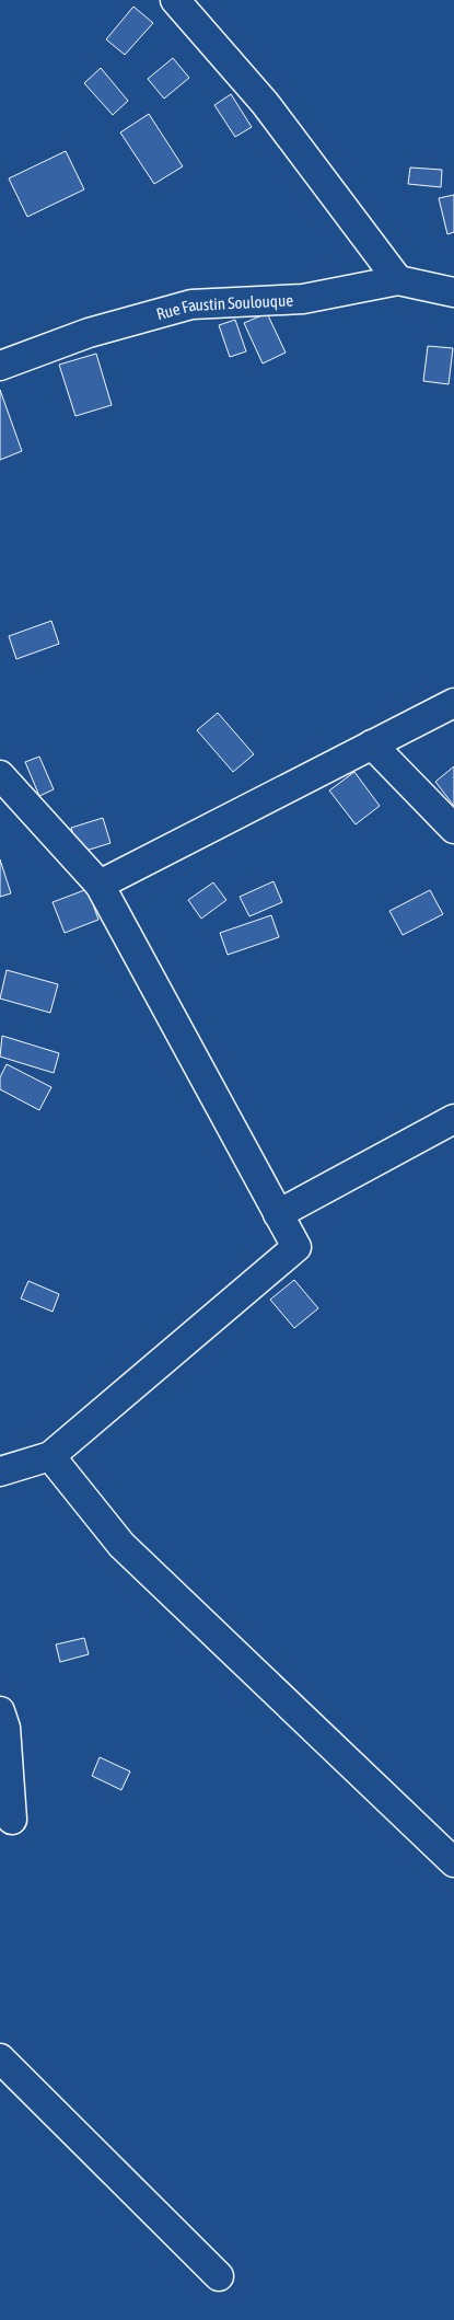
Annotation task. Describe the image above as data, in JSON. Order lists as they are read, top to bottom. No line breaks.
{"streets":{"street":["Rue Faustin Soulouque"]}}
